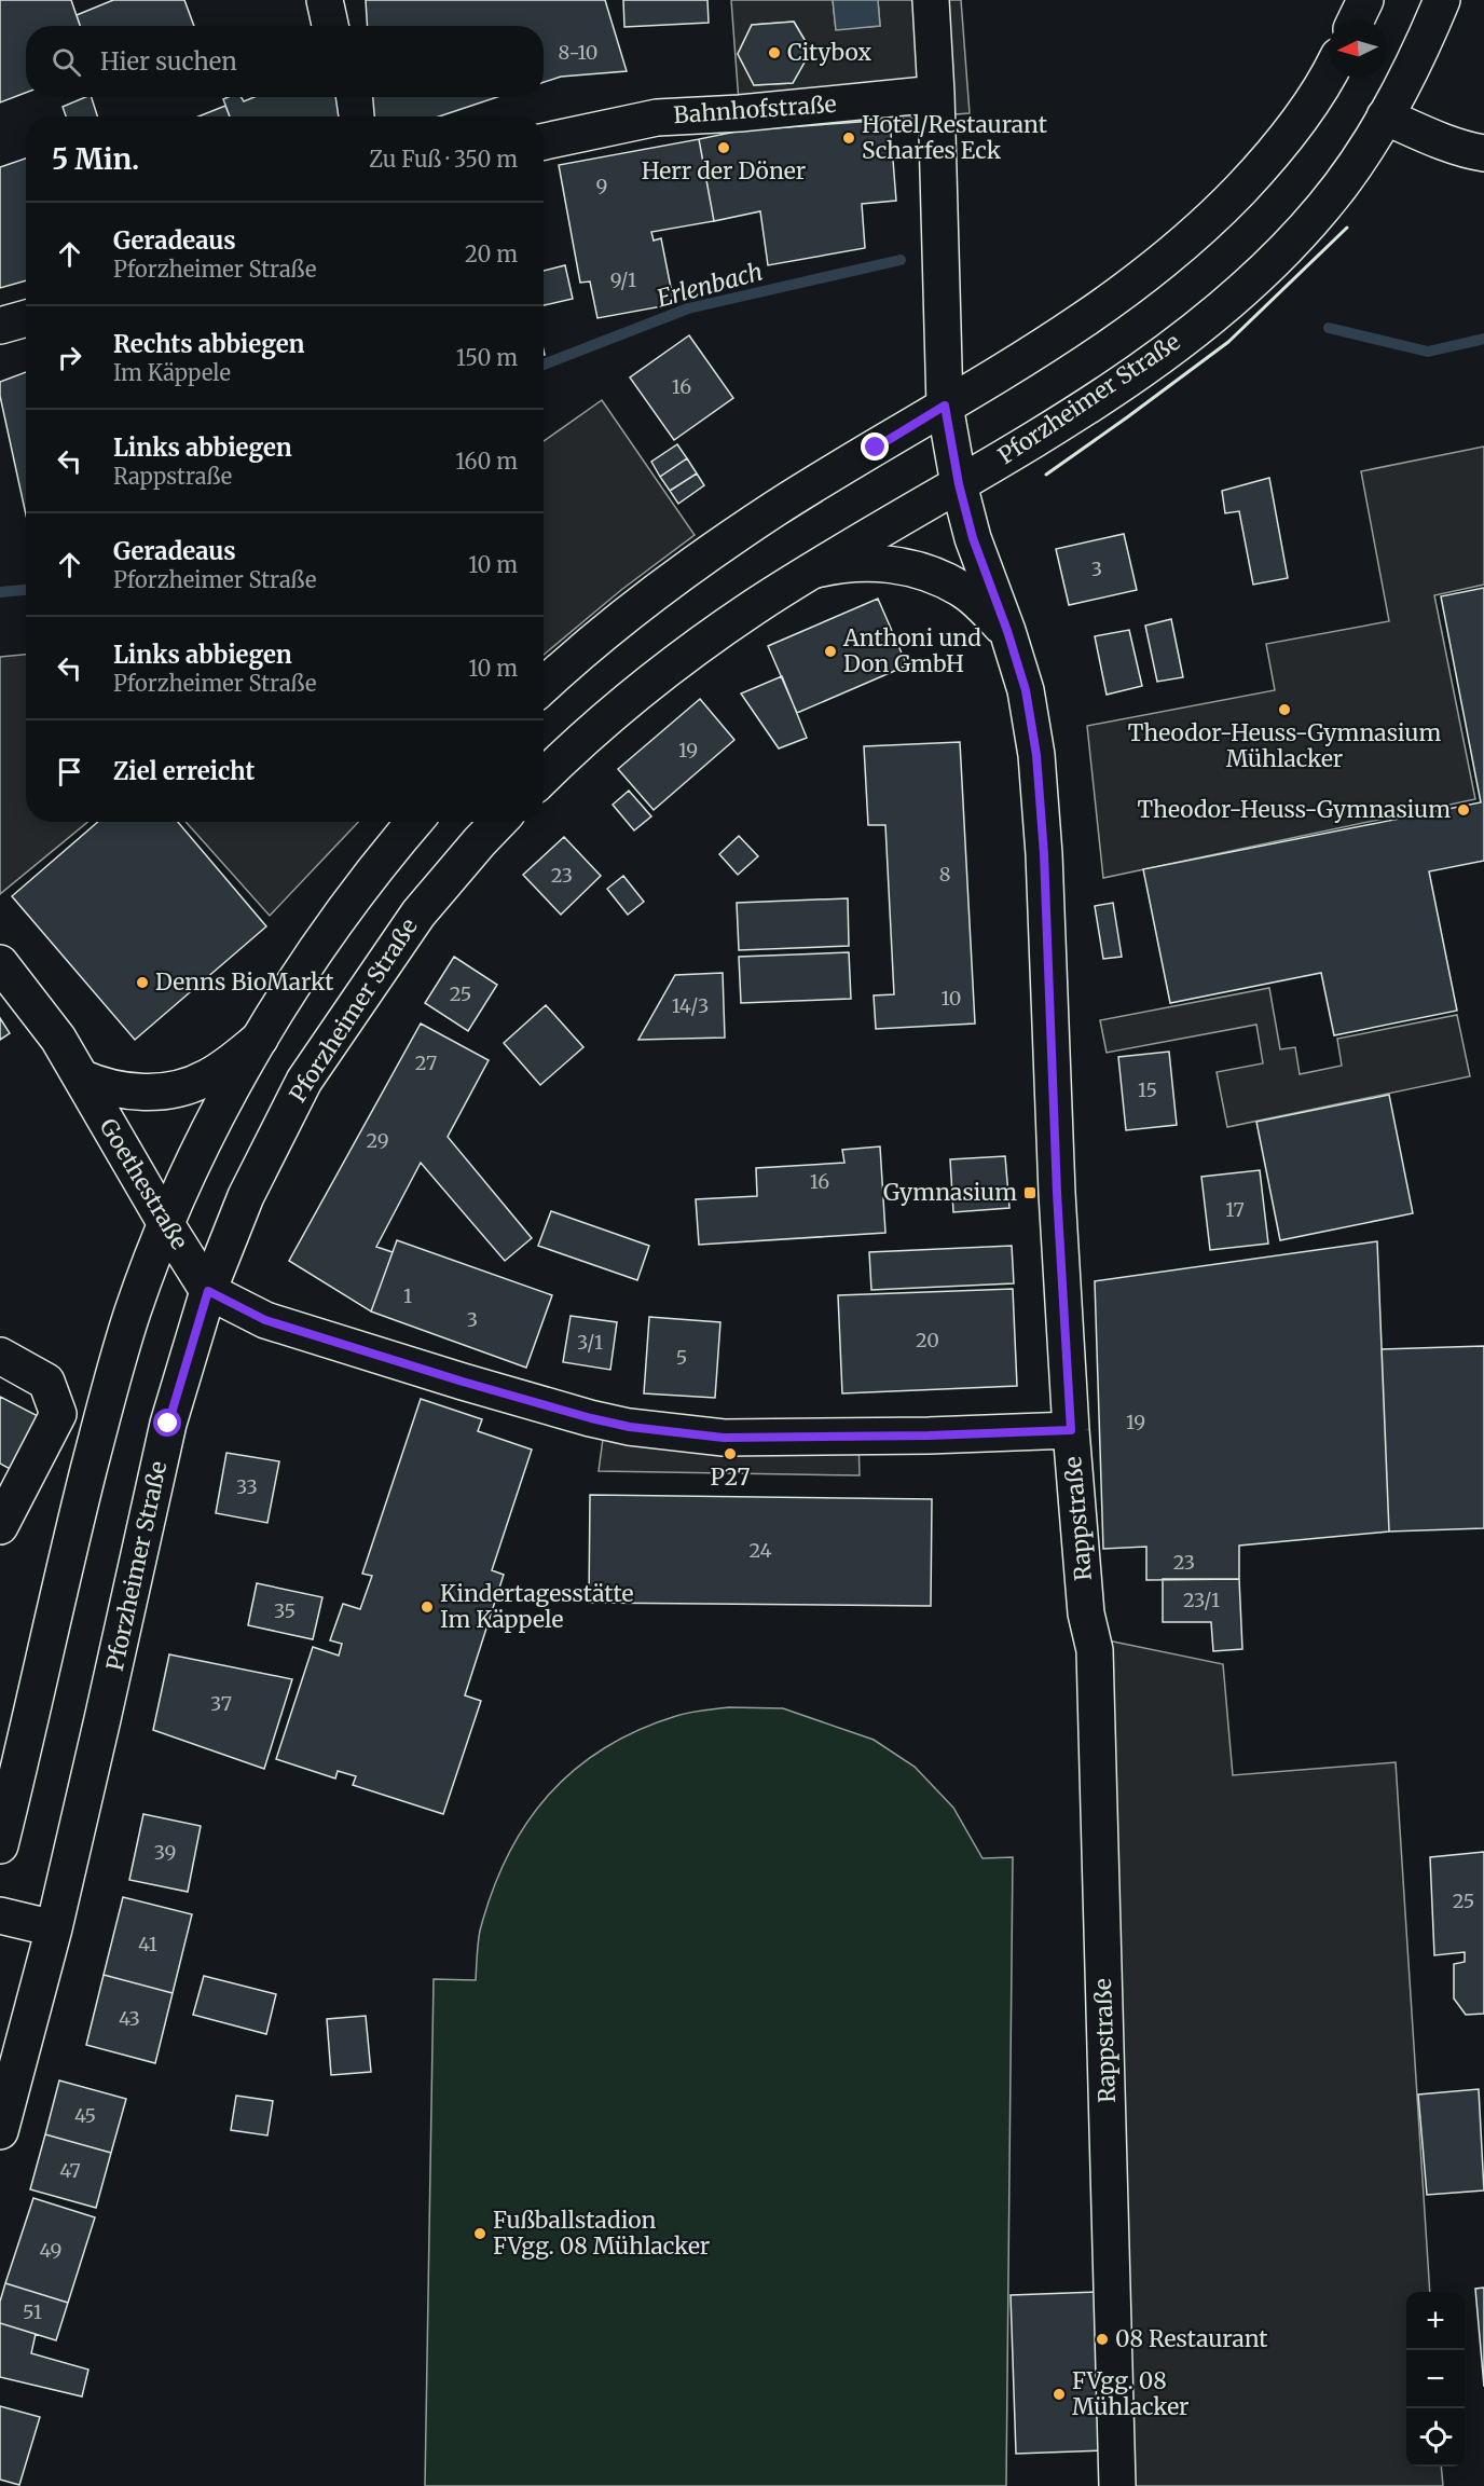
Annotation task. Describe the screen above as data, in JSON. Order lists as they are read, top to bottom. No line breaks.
{"streets":{"main road":["Bahnhofstraße","Pforzheimer Straße","Goethestraße","Rappstraße"]},"crossings":[["Pforzheimer Straße","Goethestraße"],["Pforzheimer Straße","Rappstraße"]],"water":["Erlenbach"],"places":{"other":["Citybox","Hotel/Restaurant Scharfes Eck","Herr der Döner","Anthoni und Don GmbH","Theodor-Heuss-Gymnasium Mühlacker","Theodor-Heuss-Gymnasium","Denns BioMarkt","P27","Kindertagesstätte Im Käppele","Fußballstadion FVgg. 08 Mühlacker","08 Restaurant","FVgg. 08 Mühlacker"],"transit":["Gymnasium"]},"house_numbers":["8-10","9","9/1","16","3","19","8","23","25","10","14/3","27","15","29","16","17","1","3","20","3/1","5","19","33","24","23","23/1","35","37","39","25","41","43","45","47","49","51"],"north":"left","page":{"search":"Hier suchen","heading":["5 Min.","Zu Fuß · 350 m"],"list":[["Geradeaus","Pforzheimer Straße","20 m"],["Rechts abbiegen","Im Käppele","150 m"],["Links abbiegen","Rappstraße","160 m"],["Geradeaus","Pforzheimer Straße","10 m"],["Links abbiegen","Pforzheimer Straße","10 m"],"Ziel erreicht"],"map_buttons":["+","−"]}}
